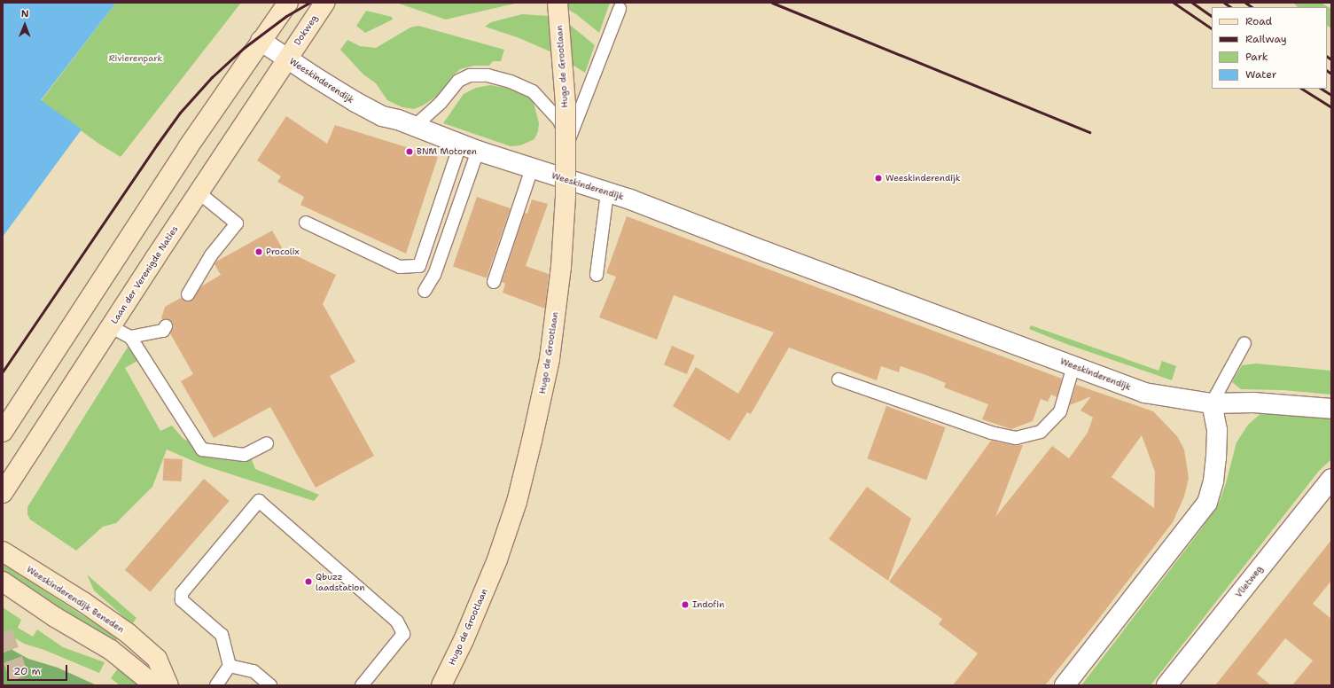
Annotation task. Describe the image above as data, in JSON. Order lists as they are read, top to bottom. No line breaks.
{"streets":{"main road":["Dokweg","Hugo de Grootlaan","Laan der Verenigde Naties","Weeskinderendijk Beneden"],"street":["Weeskinderendijk","Vlietweg"]},"crossings":[["Dokweg","Weeskinderendijk"],["Dokweg","Laan der Verenigde Naties"],["Weeskinderendijk","Laan der Verenigde Naties"]],"parks":["Rivierenpark"],"places":["BNM Motoren","Weeskinderendijk","Procolix","Qbuzz laadstation","Indofin"],"legend":["Road","Railway","Park","Water"],"scale_bar":"20 m","north":"top"}
